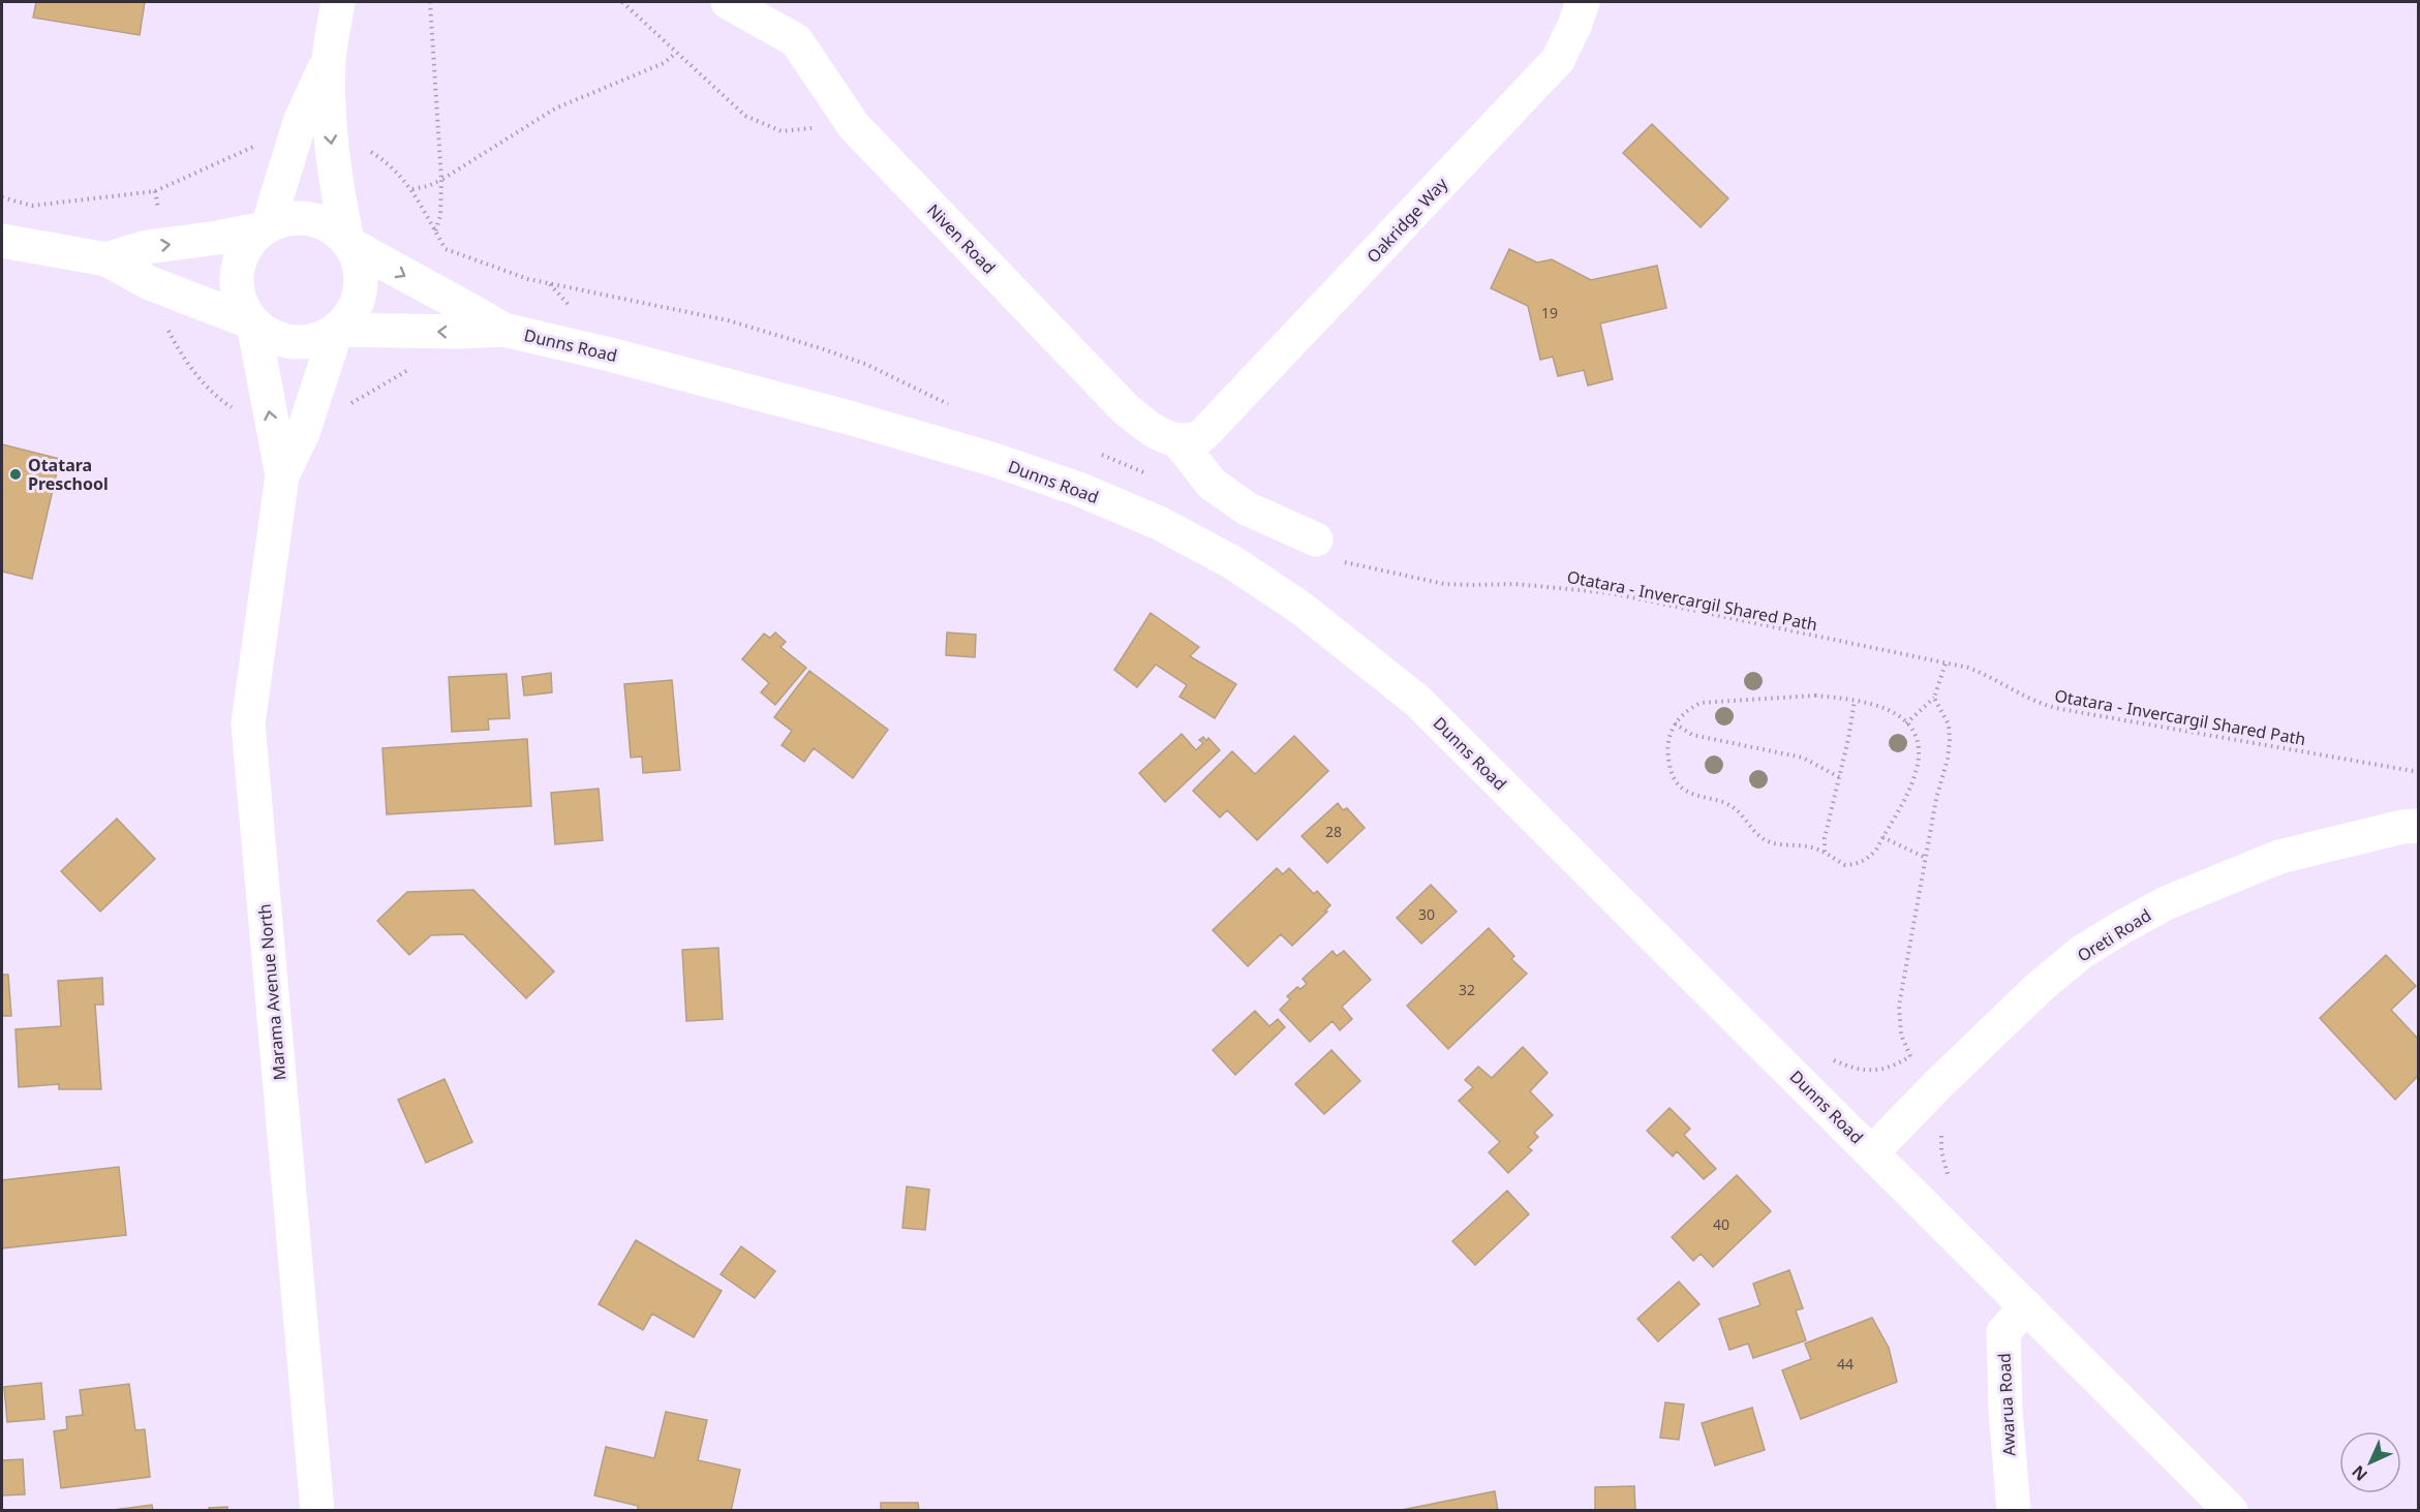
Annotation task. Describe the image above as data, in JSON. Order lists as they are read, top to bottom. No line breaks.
{"streets":{"street":["Oakridge Way","Niven Road","Dunns Road","Oreti Road","Marama Avenue North","Awarua Road"],"path":["Otatara - Invercargil Shared Path"]},"crossings":[["Oakridge Way","Niven Road"],["Dunns Road","Oreti Road"],["Dunns Road","Marama Avenue North"],["Dunns Road","Awarua Road"]],"places":["Otatara Preschool"],"house_numbers":["19","28","30","32","40","44"],"north":"bottom left"}
